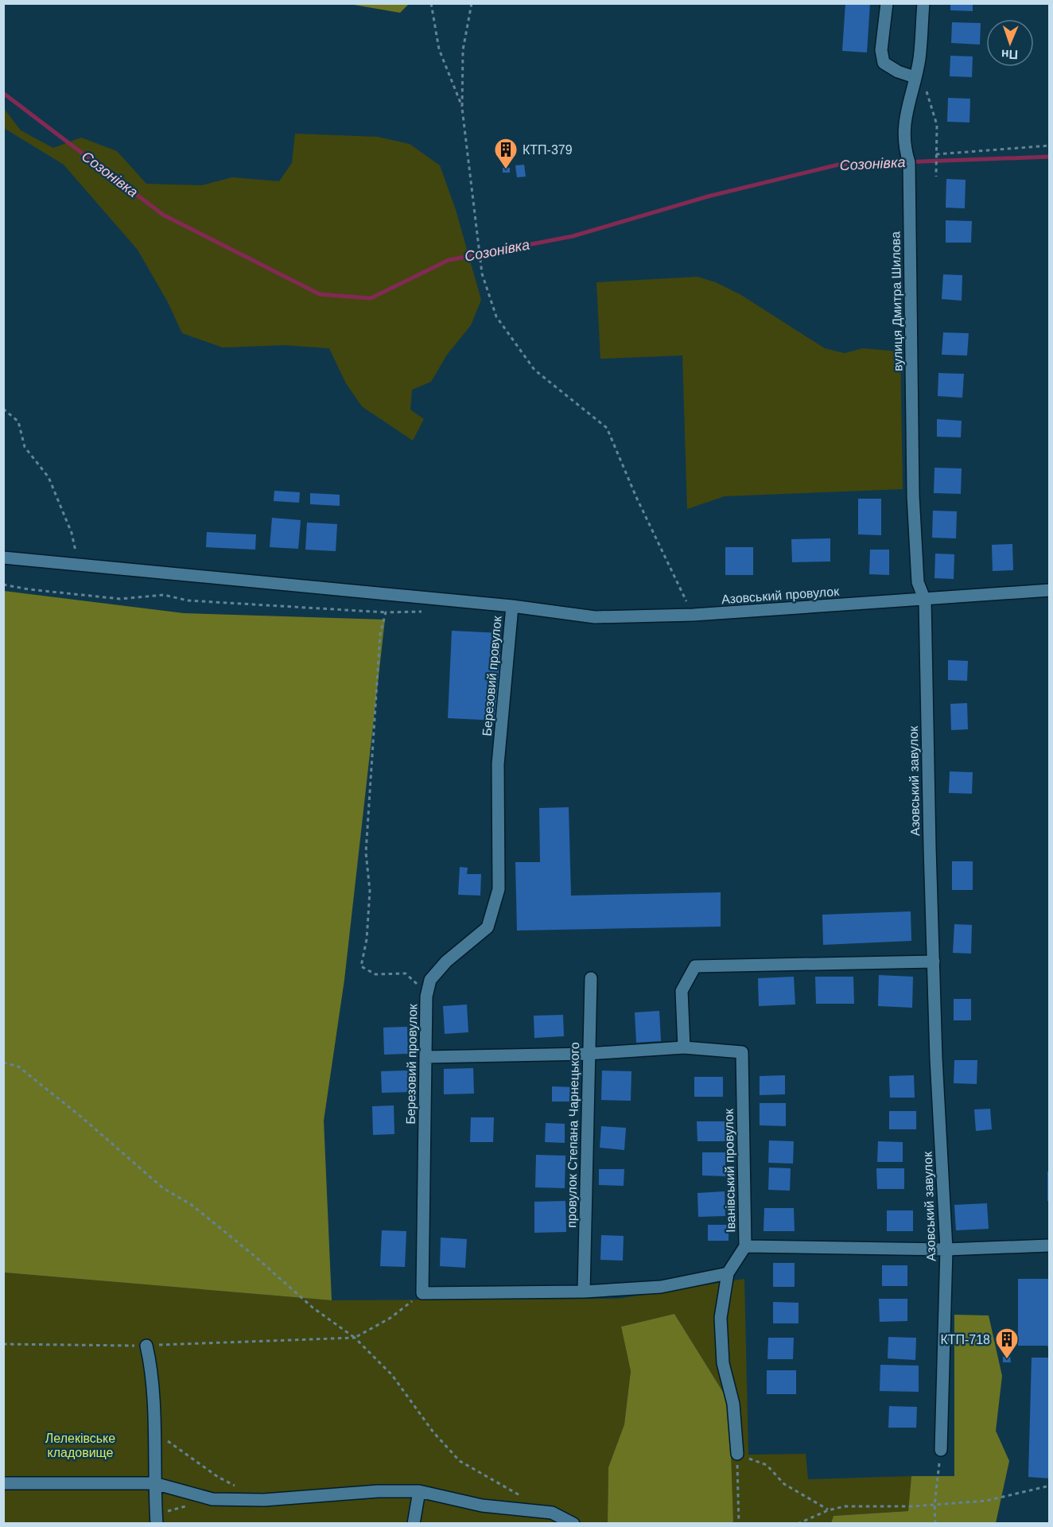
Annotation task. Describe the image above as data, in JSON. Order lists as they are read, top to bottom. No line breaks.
{"streets":{"street":["вулиця Дмитра Шилова","Азовський провулок","Березовий провулок","Азовський завулок","провулок Степана Чарнецького","Іванівський провулок"]},"crossings":[["вулиця Дмитра Шилова","Азовський провулок"],["вулиця Дмитра Шилова","Азовський завулок"],["Азовський провулок","Березовий провулок"],["Азовський провулок","Азовський завулок"]],"water":["Созонівка"],"parks":["Лелеківське кладовище"],"places":{"building":["КТП-379","КТП-718"]},"north":"bottom"}
